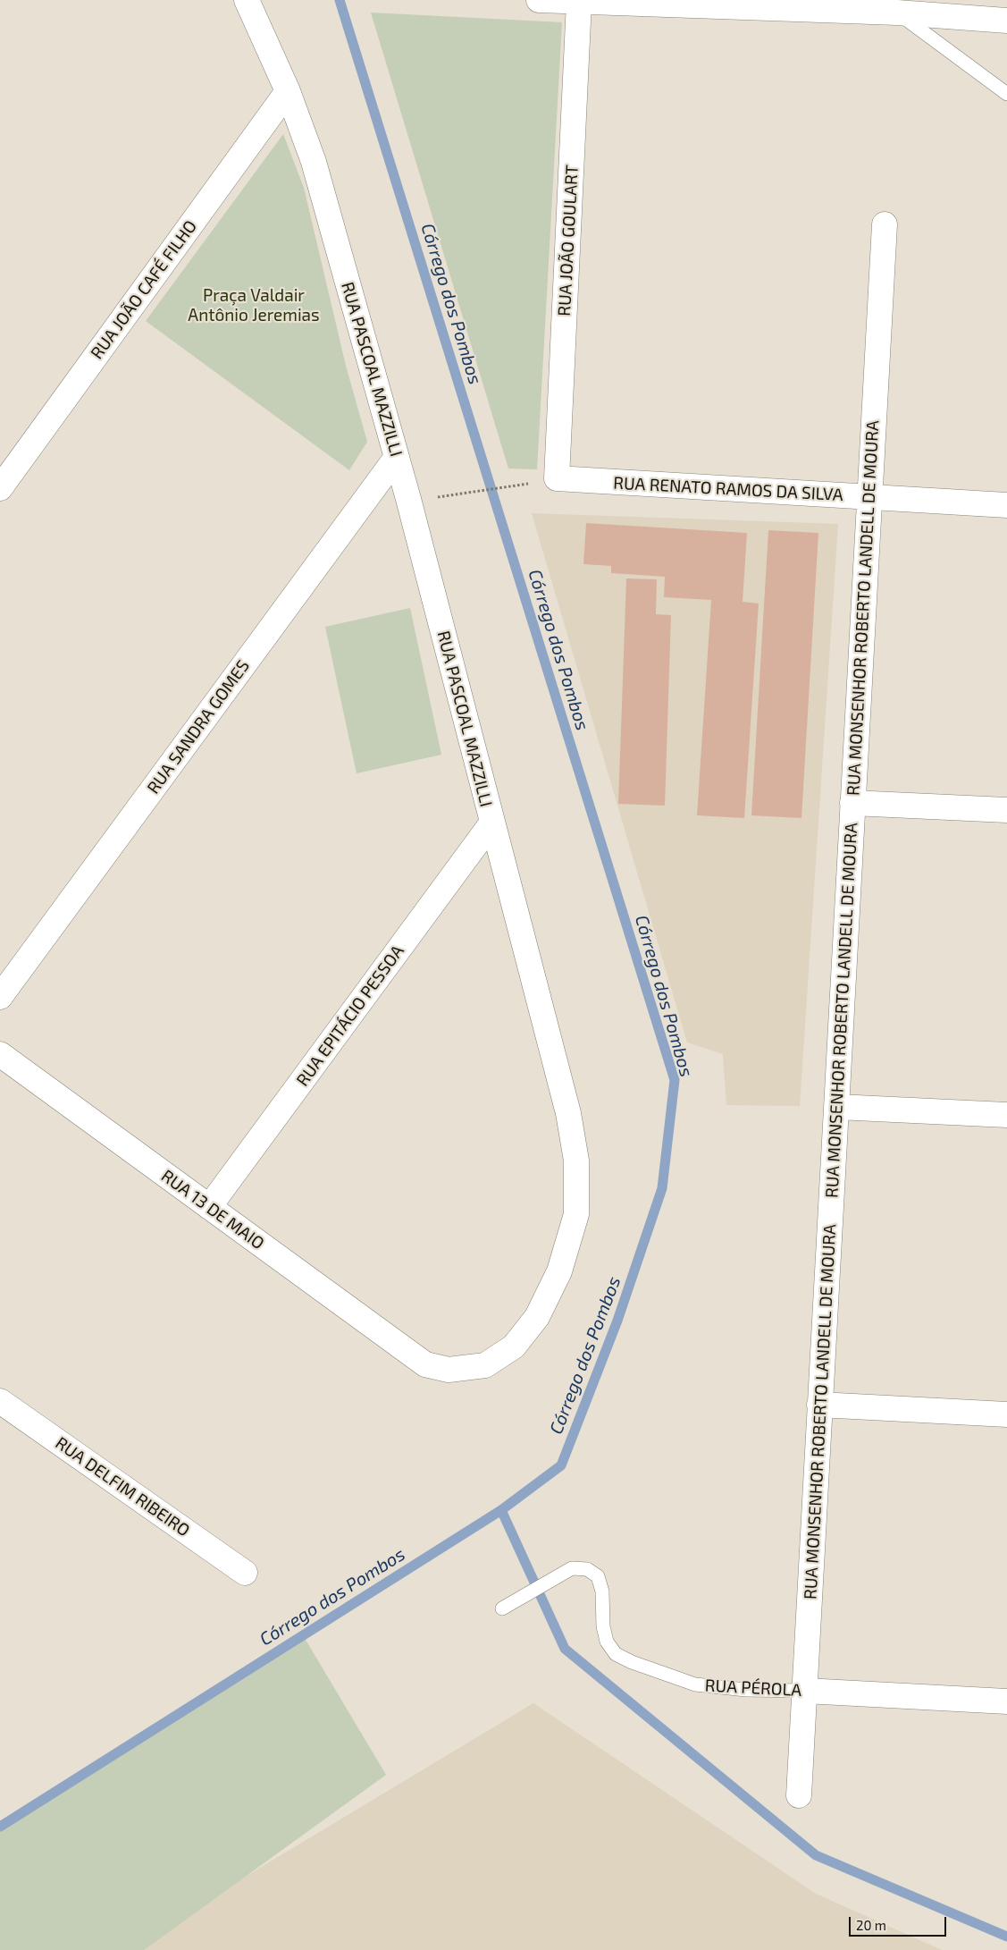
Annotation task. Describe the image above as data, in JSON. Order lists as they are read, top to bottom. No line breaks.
{"streets":{"street":["RUA JOÃO GOULART","RUA JOÃO CAFÉ FILHO","RUA PASCOAL MAZZILLI","RUA RENATO RAMOS DA SILVA","RUA MONSENHOR ROBERTO LANDELL DE MOURA","RUA SANDRA GOMES","RUA EPITÁCIO PESSOA","RUA 13 DE MAIO","RUA DELFIM RIBEIRO","RUA PÉROLA"]},"crossings":[["RUA JOÃO GOULART","RUA RENATO RAMOS DA SILVA"],["RUA JOÃO CAFÉ FILHO","RUA PASCOAL MAZZILLI"],["RUA PASCOAL MAZZILLI","RUA SANDRA GOMES"],["RUA PASCOAL MAZZILLI","RUA EPITÁCIO PESSOA"],["RUA PASCOAL MAZZILLI","RUA 13 DE MAIO"],["RUA RENATO RAMOS DA SILVA","RUA MONSENHOR ROBERTO LANDELL DE MOURA"],["RUA MONSENHOR ROBERTO LANDELL DE MOURA","RUA PÉROLA"],["RUA EPITÁCIO PESSOA","RUA 13 DE MAIO"]],"water":["Córrego dos Pombos"],"parks":["Praça Valdair Antônio Jeremias"],"scale_bar":"20 m"}
